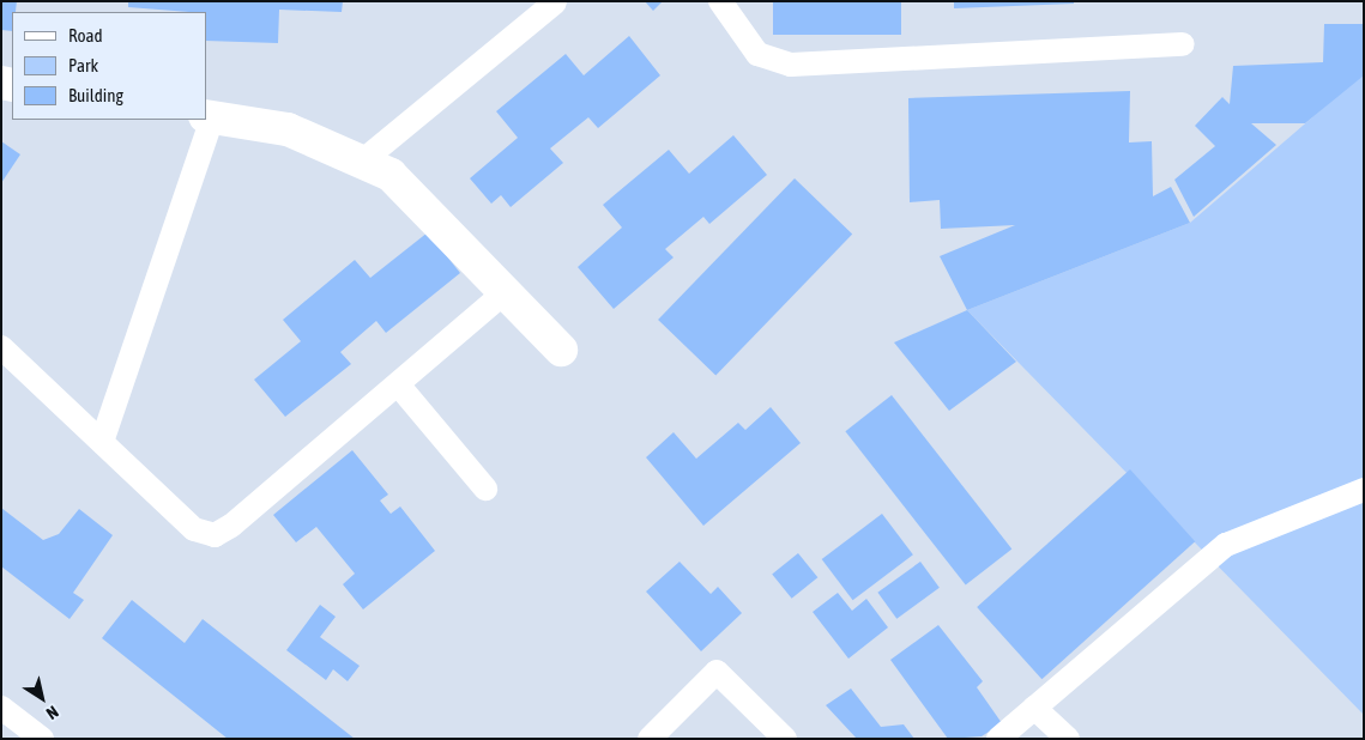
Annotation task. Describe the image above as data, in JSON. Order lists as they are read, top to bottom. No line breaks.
{"legend":["Road","Park","Building"],"north":"bottom right"}
